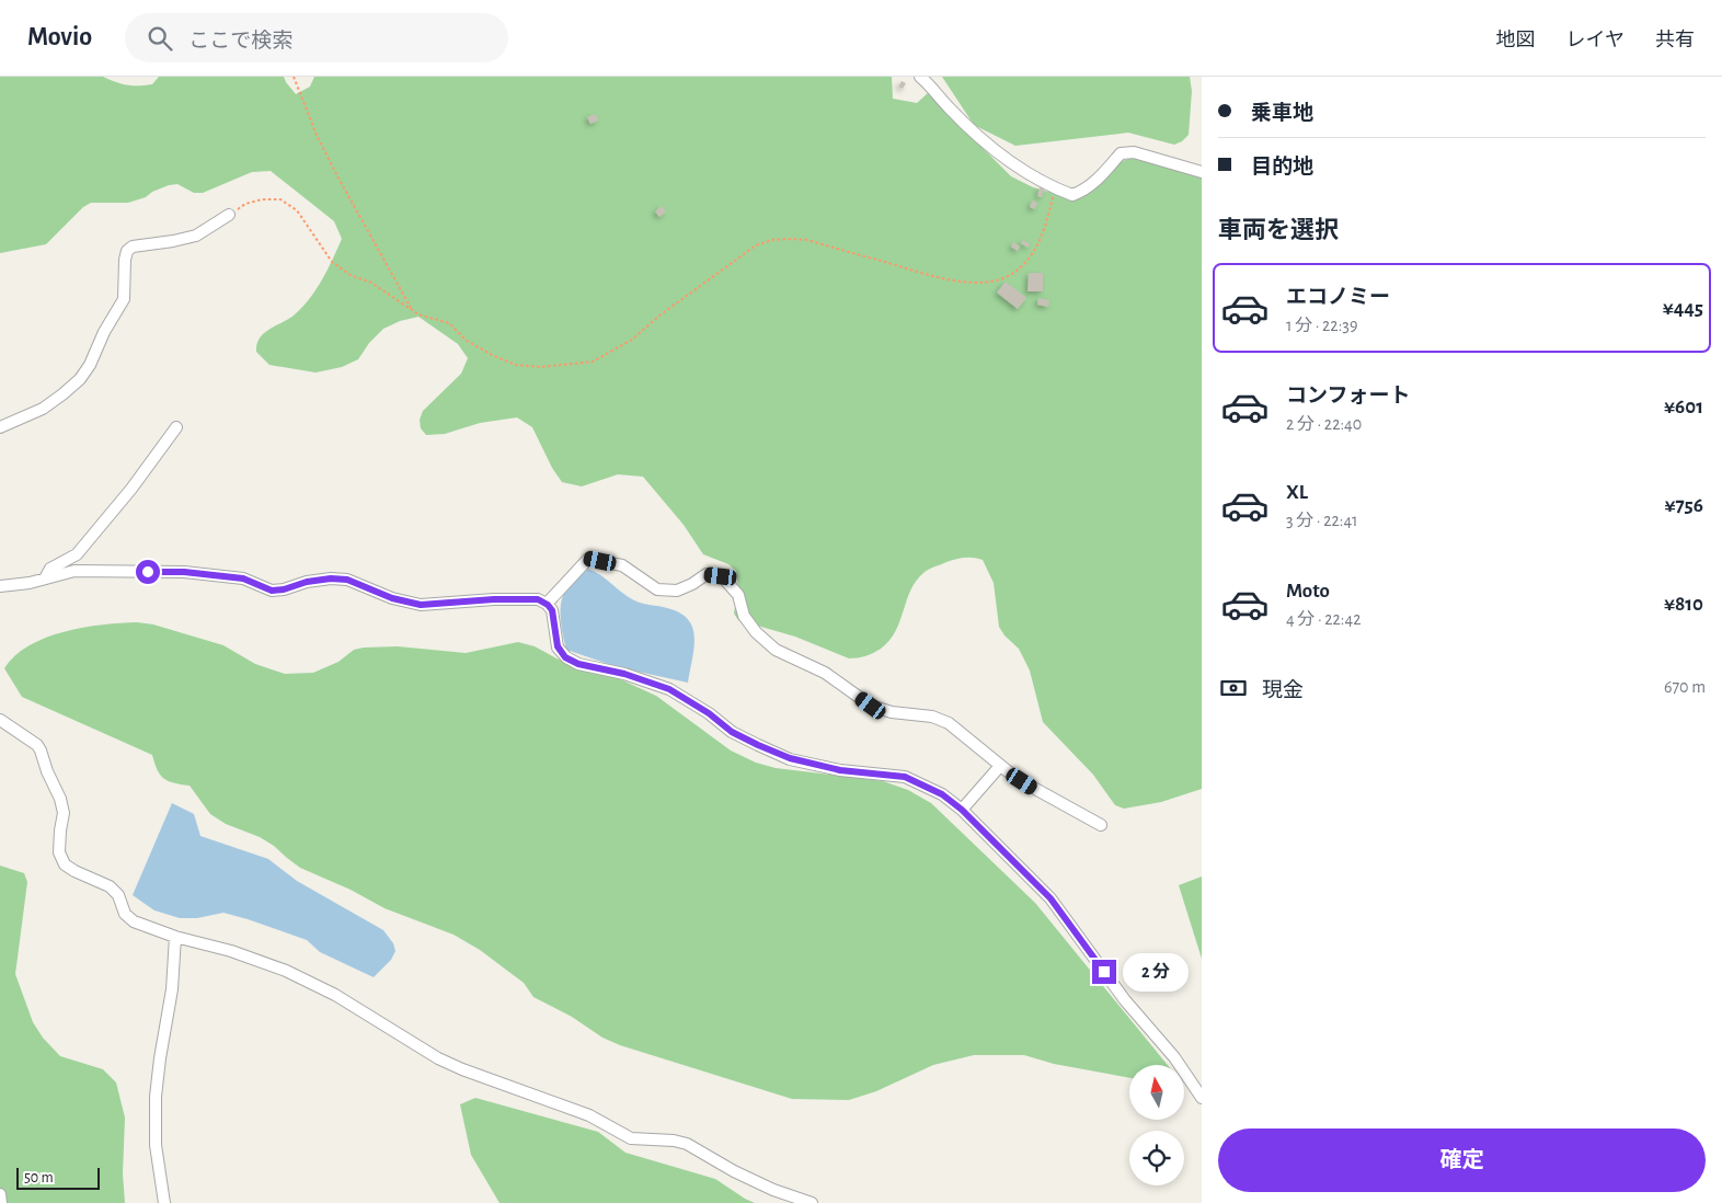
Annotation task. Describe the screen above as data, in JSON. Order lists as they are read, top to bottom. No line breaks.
{"scale_bar":"50 m","north":"top","page":{"header":"Movio","search":"ここで検索","nav":["地図","レイヤ","共有"],"banner":["乗車地","目的地"],"heading":"車両を選択","list":[{"name":"エコノミー","note":"1 分 · 22:39","value":"¥445"},{"name":"コンフォート","note":"2 分 · 22:40","value":"¥601"},{"name":"XL","note":"3 分 · 22:41","value":"¥756"},{"name":"Moto","note":"4 分 · 22:42","value":"¥810"}],"pay":["現金","670 m"],"bubble":"2 分","buttons":"確定","scale":"50 m"}}
